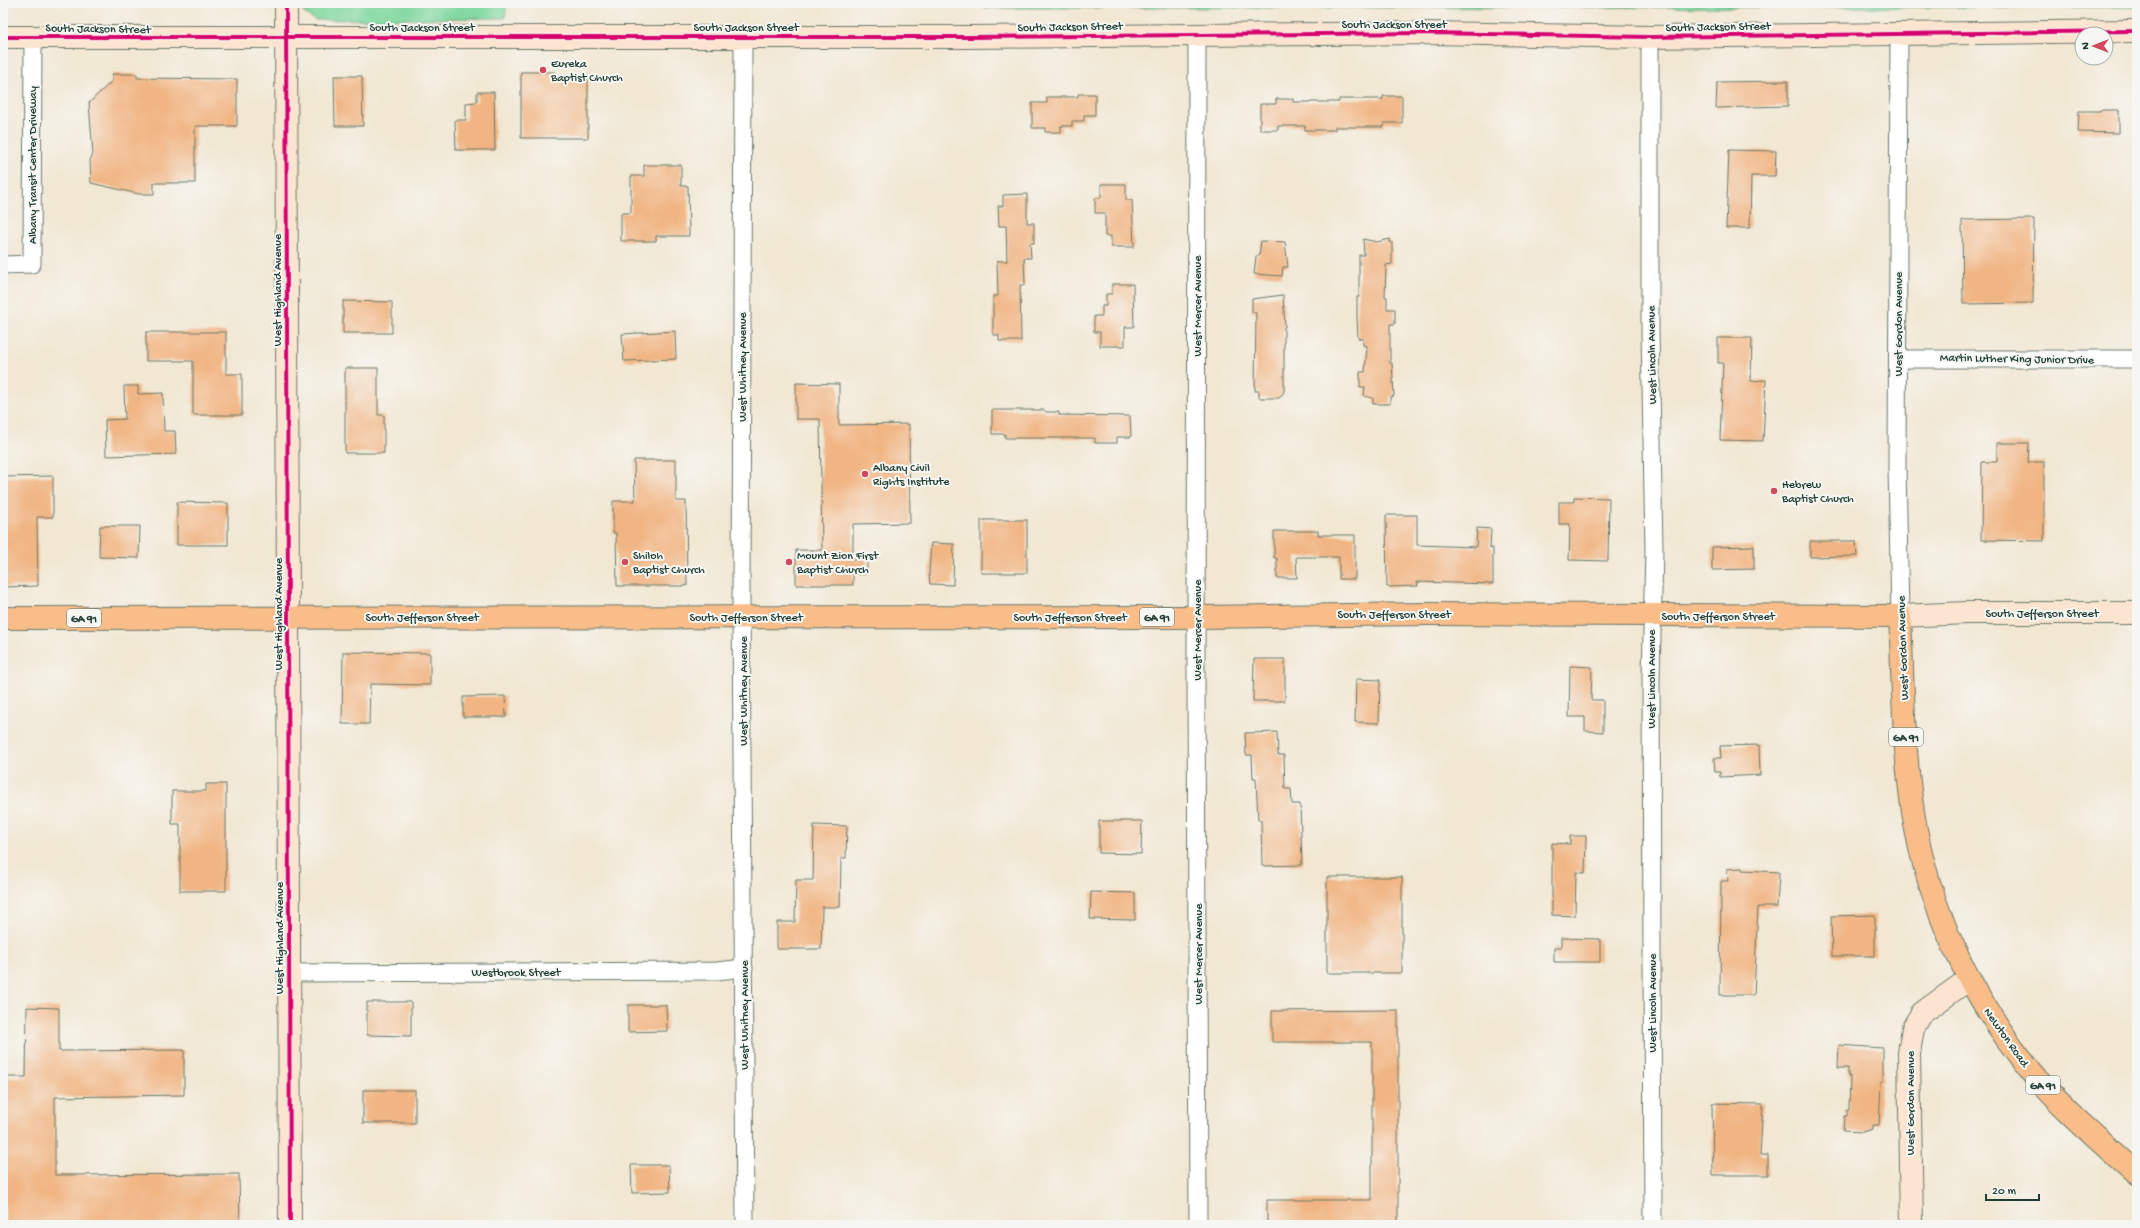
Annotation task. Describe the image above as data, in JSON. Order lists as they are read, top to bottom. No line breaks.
{"streets":{"main road":["West Gordon Avenue","South Jefferson Street","GA 91","Newton Road"],"street":["South Jackson Street","Albany Transit Center Driveway","West Highland Avenue","West Mercer Avenue","West Lincoln Avenue","Martin Luther King Junior Drive","West Whitney Avenue","Westbrook Street"]},"crossings":[["South Jackson Street","Albany Transit Center Driveway"],["South Jackson Street","West Highland Avenue"],["South Jackson Street","West Mercer Avenue"],["South Jackson Street","West Gordon Avenue"],["South Jackson Street","West Lincoln Avenue"],["South Jackson Street","West Whitney Avenue"],["West Highland Avenue","South Jefferson Street"],["West Highland Avenue","Westbrook Street"],["West Mercer Avenue","South Jefferson Street"],["West Gordon Avenue","Martin Luther King Junior Drive"],["West Gordon Avenue","South Jefferson Street"],["West Gordon Avenue","Newton Road"],["West Lincoln Avenue","South Jefferson Street"],["West Whitney Avenue","South Jefferson Street"],["West Whitney Avenue","Westbrook Street"]],"places":["Eureka Baptist Church","Albany Civil Rights Institute","Hebrew Baptist Church","Shiloh Baptist Church","Mount Zion First Baptist Church"],"scale_bar":"20 m","north":"left"}
